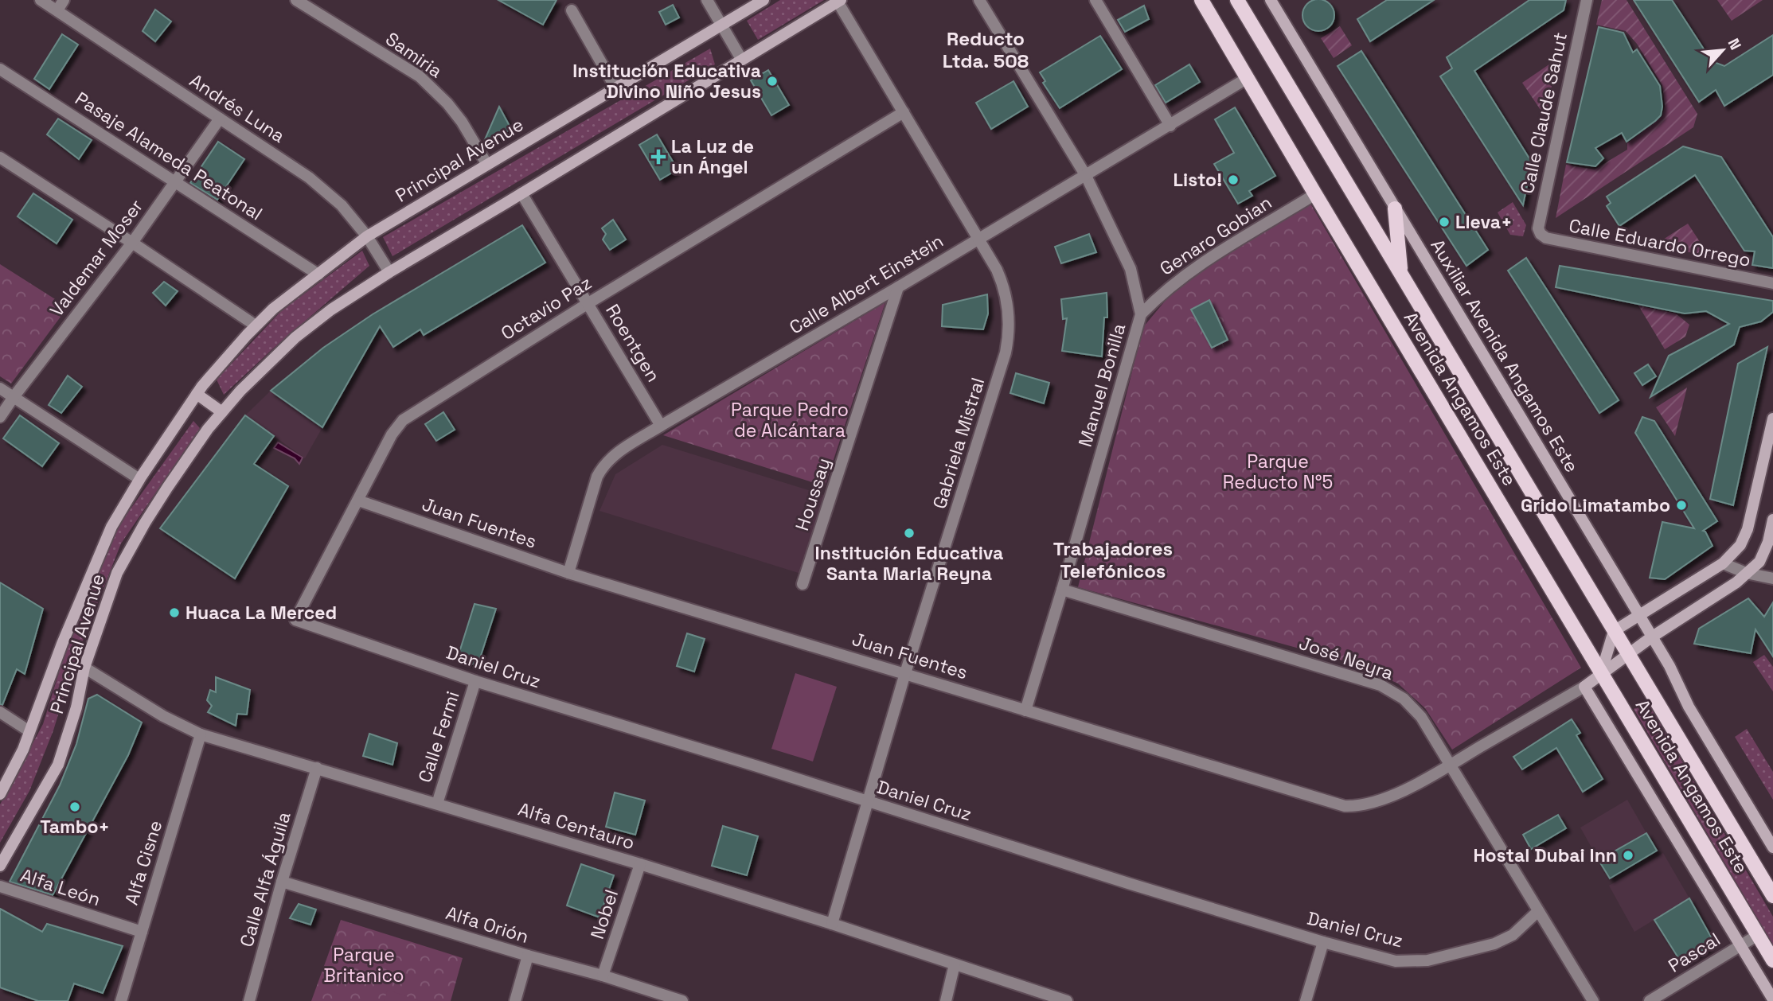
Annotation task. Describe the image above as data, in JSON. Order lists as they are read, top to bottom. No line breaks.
{"streets":{"main road":["Principal Avenue","Auxiliar Avenida Angamos Este","Avenida Angamos Este"],"street":["Samiria","Andrés Luna","Calle Claude Sahut","Pasaje Alameda Peatonal","Genaro Gobian","Calle Eduardo Orrego","Valdemar Moser","Calle Albert Einstein","Octavio Paz","Roentgen","Manuel Bonilla","Gabriela Mistral","Houssay","Juan Fuentes","José Neyra","Daniel Cruz","Calle Fermi","Alfa Centauro","Alfa Cisne","Calle Alfa Águila","Alfa León","Nobel","Alfa Orión","Pascal"]},"crossings":[["Samiria","Principal Avenue"],["Andrés Luna","Principal Avenue"],["Andrés Luna","Valdemar Moser"],["Calle Claude Sahut","Calle Eduardo Orrego"],["Pasaje Alameda Peatonal","Principal Avenue"],["Pasaje Alameda Peatonal","Valdemar Moser"],["Principal Avenue","Alfa Centauro"],["Genaro Gobian","Manuel Bonilla"],["Genaro Gobian","Avenida Angamos Este"],["Calle Albert Einstein","Roentgen"],["Calle Albert Einstein","Manuel Bonilla"],["Calle Albert Einstein","Avenida Angamos Este"],["Calle Albert Einstein","Gabriela Mistral"],["Calle Albert Einstein","Houssay"],["Calle Albert Einstein","Juan Fuentes"],["Octavio Paz","Roentgen"],["Octavio Paz","Gabriela Mistral"],["Octavio Paz","Juan Fuentes"],["Octavio Paz","Daniel Cruz"],["Manuel Bonilla","Juan Fuentes"],["Manuel Bonilla","José Neyra"],["Avenida Angamos Este","Pascal"],["Gabriela Mistral","Juan Fuentes"],["Gabriela Mistral","Daniel Cruz"],["Gabriela Mistral","Alfa Centauro"],["Juan Fuentes","José Neyra"],["José Neyra","Daniel Cruz"],["Daniel Cruz","Calle Fermi"],["Calle Fermi","Alfa Centauro"],["Alfa Centauro","Alfa Cisne"],["Alfa Centauro","Calle Alfa Águila"],["Alfa Centauro","Nobel"],["Alfa Cisne","Alfa León"],["Calle Alfa Águila","Alfa Orión"],["Nobel","Alfa Orión"]],"districts":["Reducto Ltda. 508","Trabajadores Telefónicos"],"parks":["Parque Pedro de Alcántara","Parque Reducto N°5","Parque Britanico"],"places":{"other":["Institución Educativa Divino Niño Jesus","Listo!","Lleva+","Grido Limatambo","Institución Educativa Santa Maria Reyna","Huaca La Merced","Tambo+","Hostal Dubai Inn"],"health":["La Luz de un Ángel"]},"north":"top right"}
